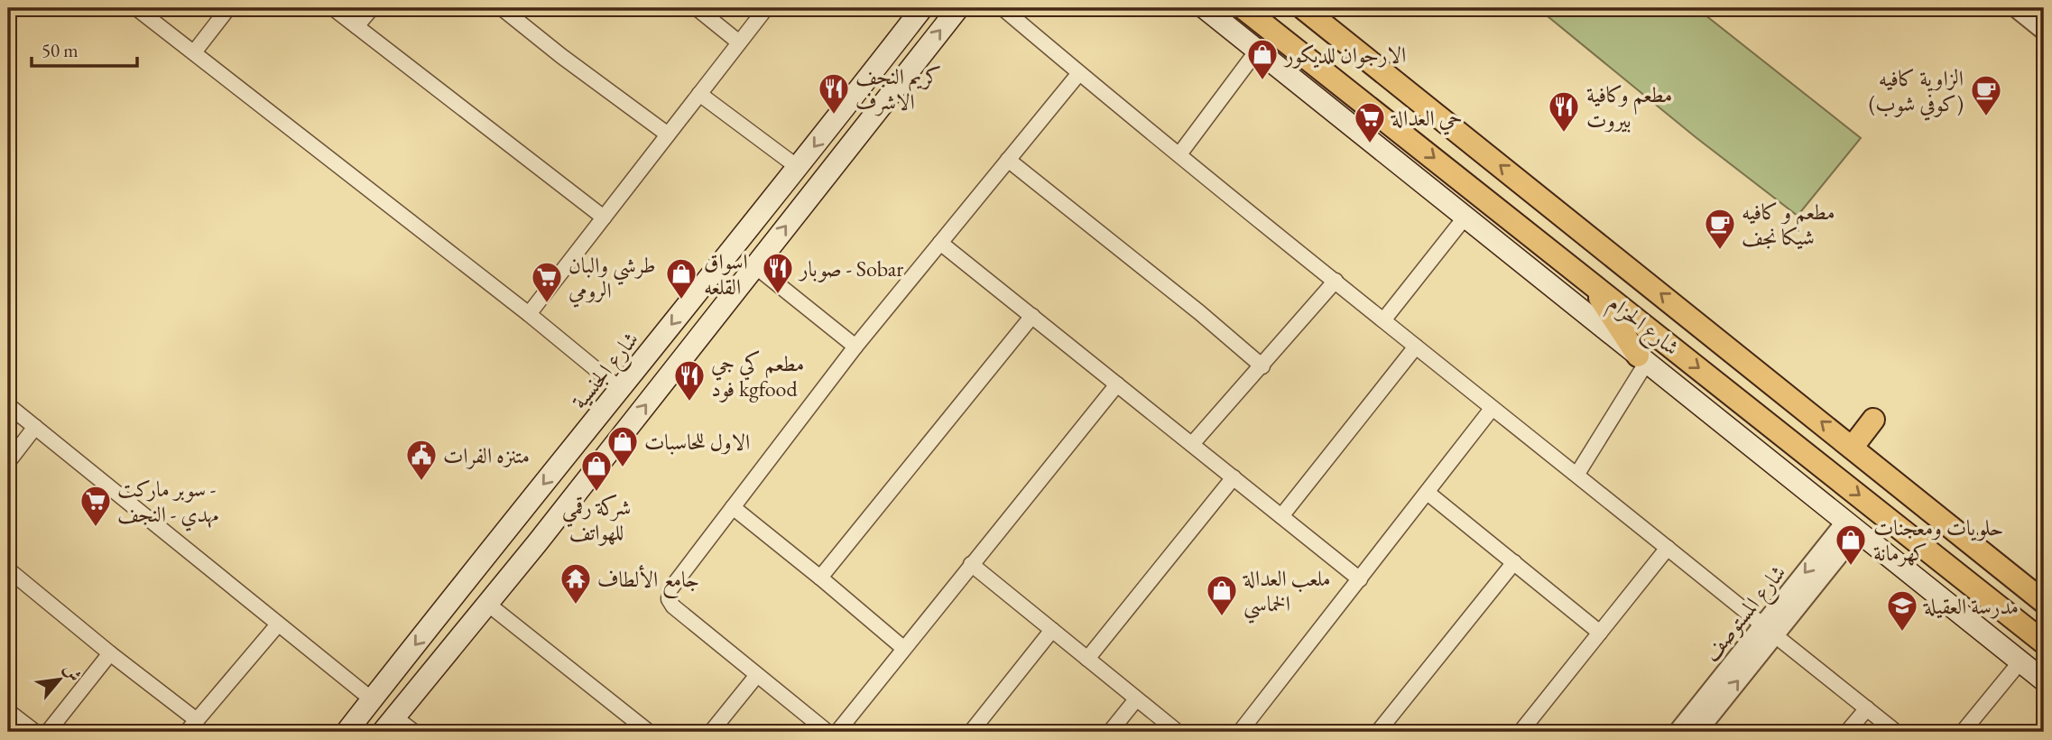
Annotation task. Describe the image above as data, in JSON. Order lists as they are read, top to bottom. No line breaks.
{"streets":{"main road":["شارع الحزام","شارع الجنسية"],"street":["شارع المستوصف"]},"places":{"shop":["الارجوان للديكور","اسواق القلعه","الاول للحاسبات","شركة رقمي للهواتف","حلويات ومعجنات كهرمانة","ملعب العدالة الخماسي"],"restaurant":["كريم النجف الاشرف","مطعم وكافية بيروت","صوبار - Sobar","مطعم کي جي فود kgfood"],"cafe":["الزاوية كافيه (كوفي شوب)","مطعم و كافيه شيكا نجف"],"supermarket":["حي العدالة","طرشي والبان الرومي","سوبر ماركت - مهدي - النجف"],"public building":["متنزه الفرات"],"temple":["جامع الألطاف"],"school or university":["مدرسة العقيلة"]},"scale_bar":"50 m","north":"top right"}
